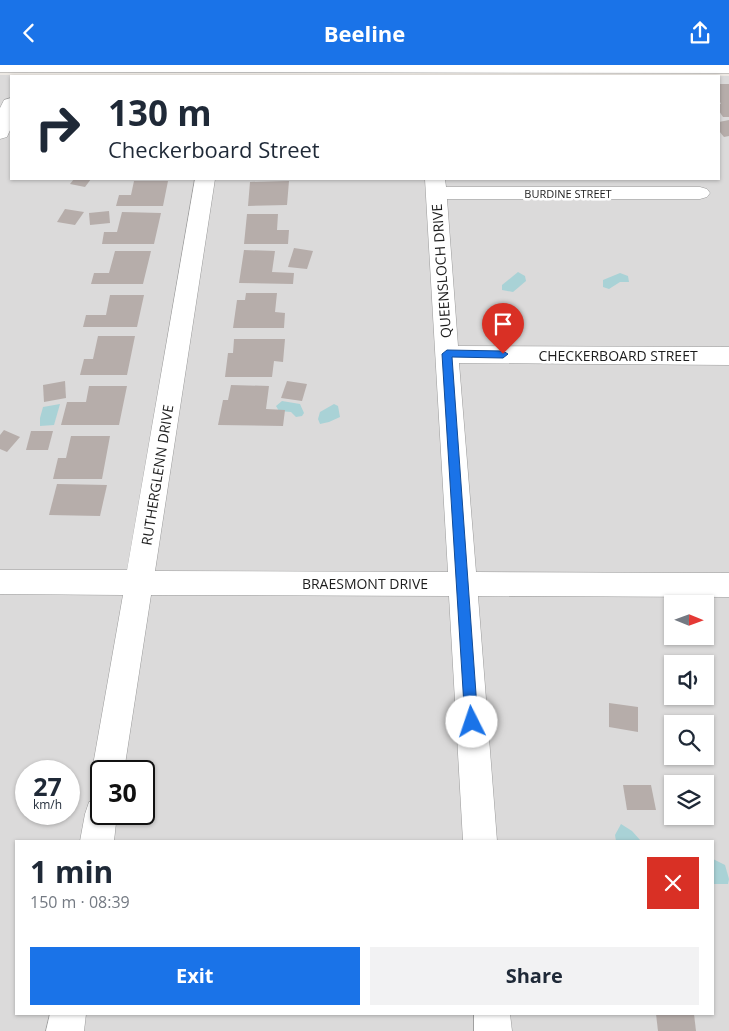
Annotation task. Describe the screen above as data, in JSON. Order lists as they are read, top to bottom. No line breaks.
{"streets":{"street":["BURDINE STREET","QUEENSLOCH DRIVE","CHECKERBOARD STREET","RUTHERGLENN DRIVE","BRAESMONT DRIVE"]},"crossings":[["BURDINE STREET","QUEENSLOCH DRIVE"],["QUEENSLOCH DRIVE","CHECKERBOARD STREET"],["QUEENSLOCH DRIVE","BRAESMONT DRIVE"],["RUTHERGLENN DRIVE","BRAESMONT DRIVE"]],"north":"right","page":{"header":"Beeline","turn":["130 m","Checkerboard Street"],"speed":"27 km/h","limit":"30","heading":["1 min","150 m · 08:39"],"buttons":["Exit","Share"]}}
